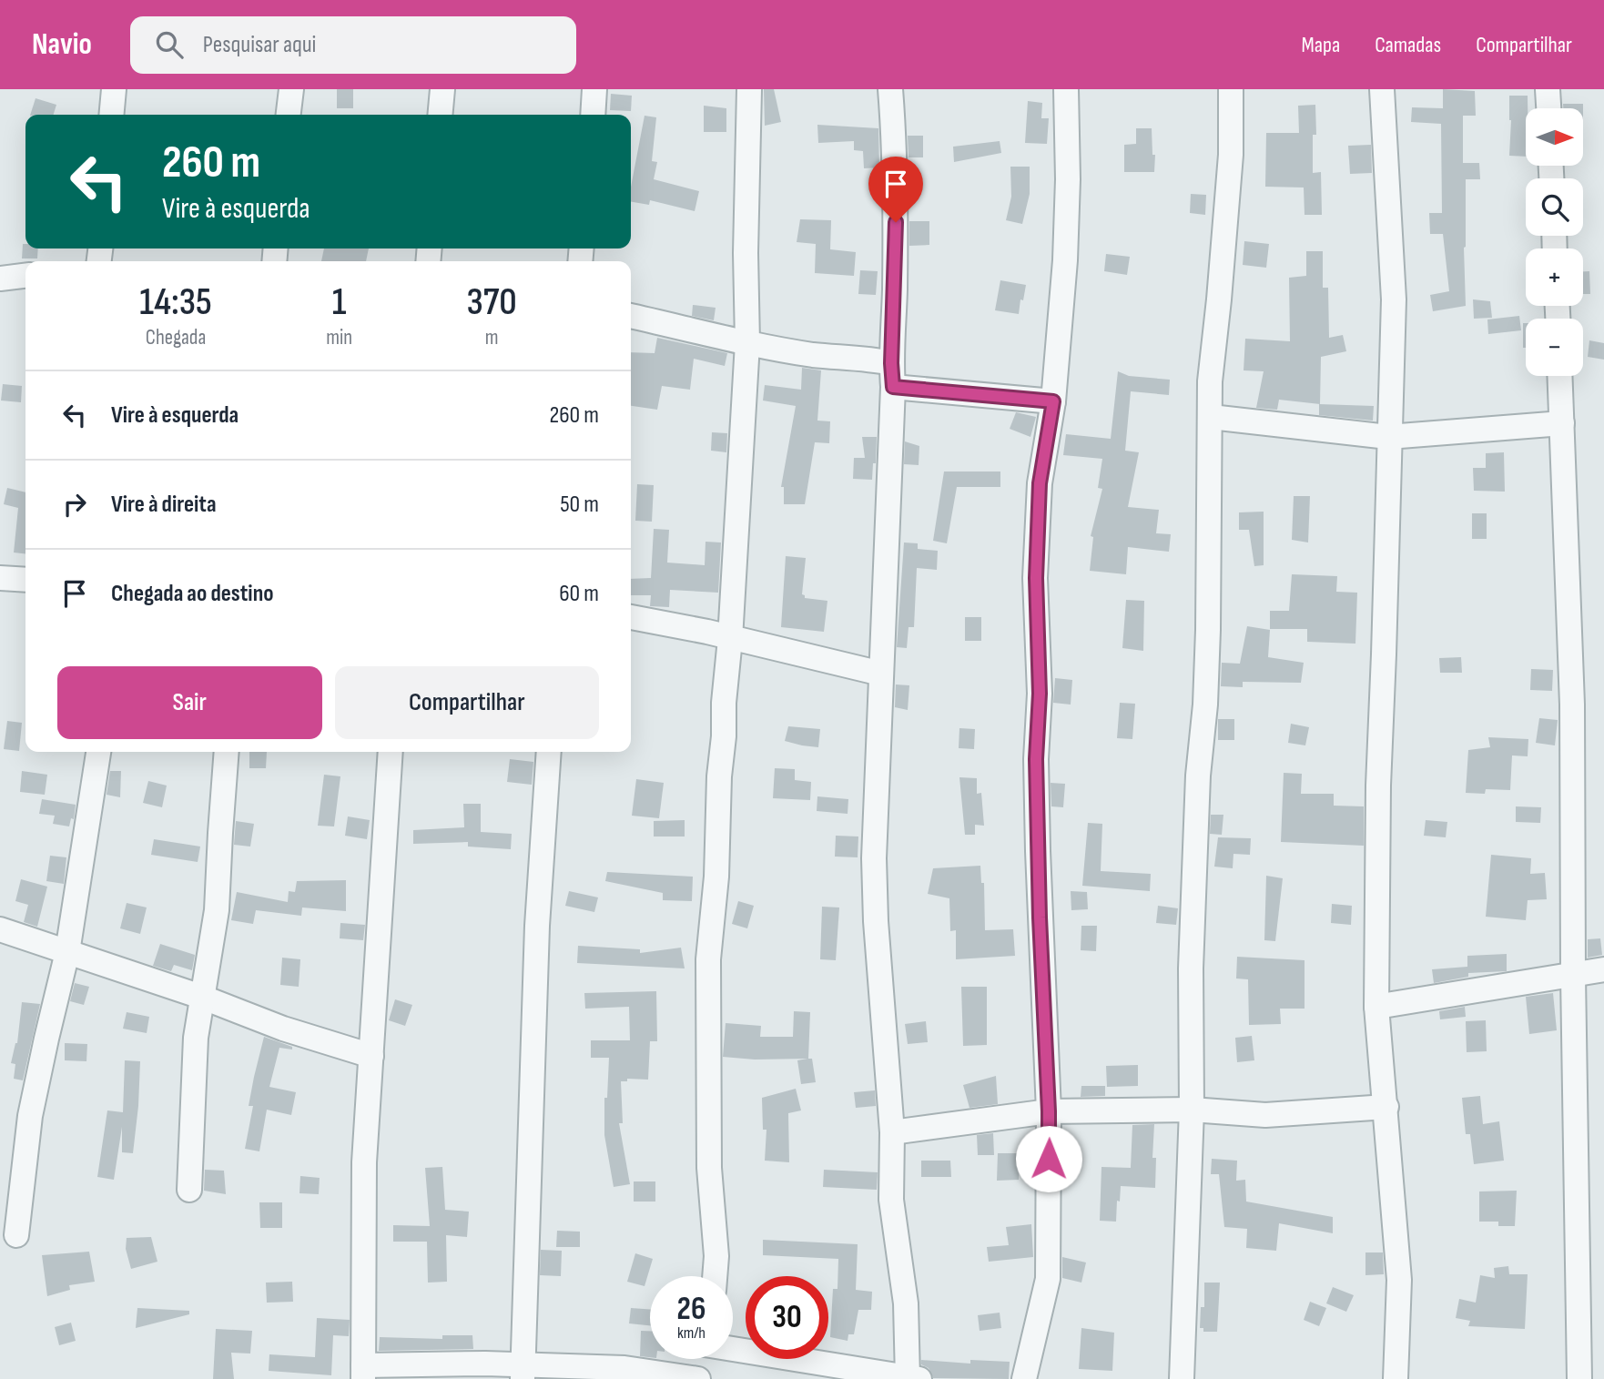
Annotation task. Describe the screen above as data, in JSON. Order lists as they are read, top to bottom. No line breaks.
{"north":"right","page":{"header":"Navio","search":"Pesquisar aqui","nav":["Mapa","Camadas","Compartilhar"],"map_buttons":["+","−"],"turn":["260 m","Vire à esquerda"],"eta":["14:35","Chegada","1","min","370","m"],"list":[{"name":"Vire à esquerda","value":"260 m"},{"name":"Vire à direita","value":"50 m"},{"name":"Chegada ao destino","value":"60 m"}],"buttons":["Sair","Compartilhar"],"speed":"26 km/h","limit":"30"}}
